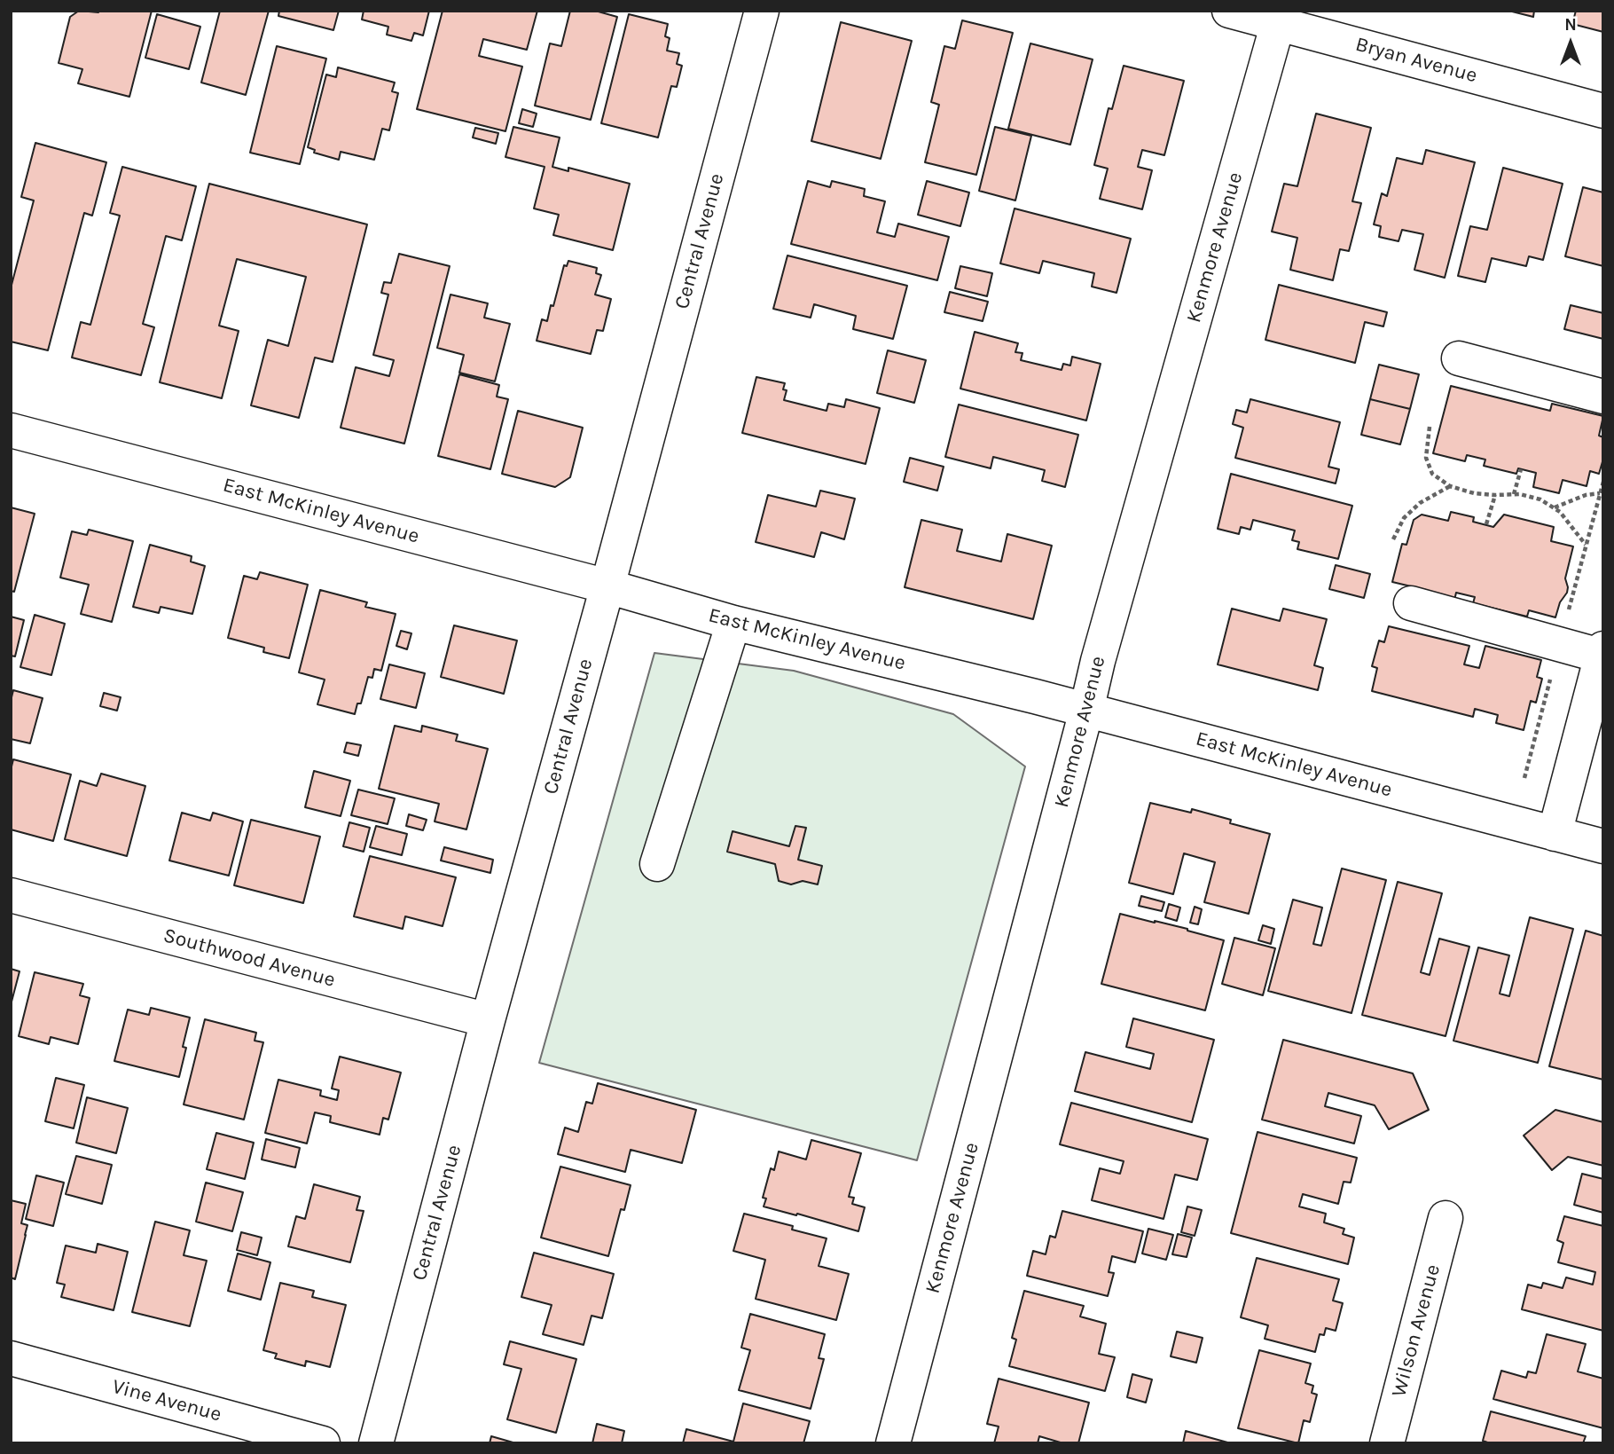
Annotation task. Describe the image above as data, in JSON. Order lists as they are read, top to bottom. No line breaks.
{"streets":{"street":["Bryan Avenue","Central Avenue","Kenmore Avenue","East McKinley Avenue","Southwood Avenue","Wilson Avenue","Vine Avenue"]},"crossings":[["Bryan Avenue","Kenmore Avenue"],["Central Avenue","East McKinley Avenue"],["Central Avenue","Southwood Avenue"],["Kenmore Avenue","East McKinley Avenue"]],"north":"top"}
